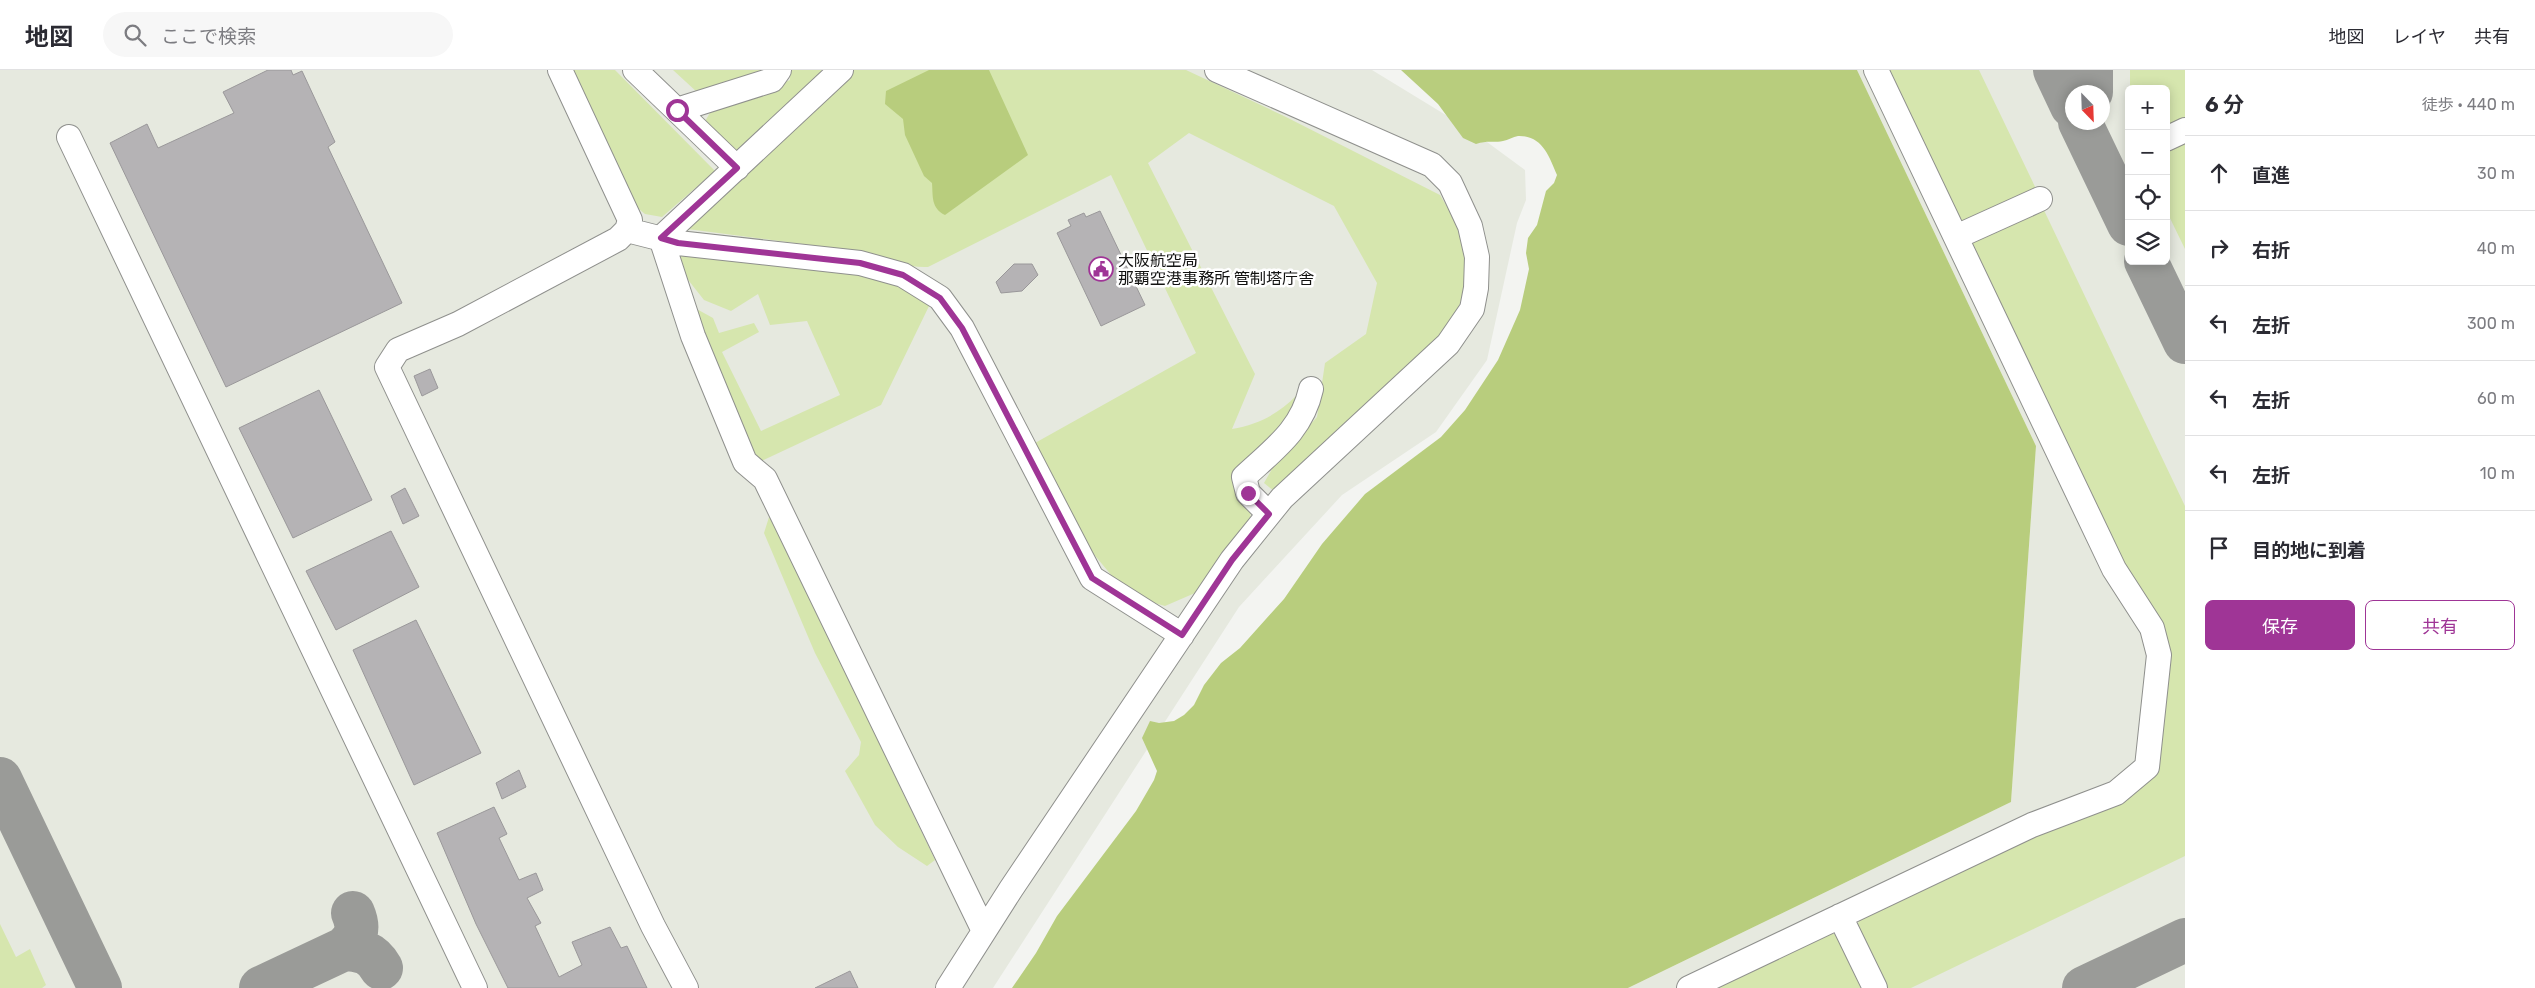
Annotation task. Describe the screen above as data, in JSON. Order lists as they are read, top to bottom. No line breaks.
{"places":{"public building":["大阪航空局 那覇空港事務所 管制塔庁舎"]},"north":"bottom right","page":{"header":"地図","search":"ここで検索","nav":["地図","レイヤ","共有"],"heading":["6 分","徒歩 · 440 m"],"map_buttons":["+","−"],"list":[["直進","30 m"],["右折","40 m"],["左折","300 m"],["左折","60 m"],["左折","10 m"],"目的地に到着"],"buttons":["保存","共有"]}}
